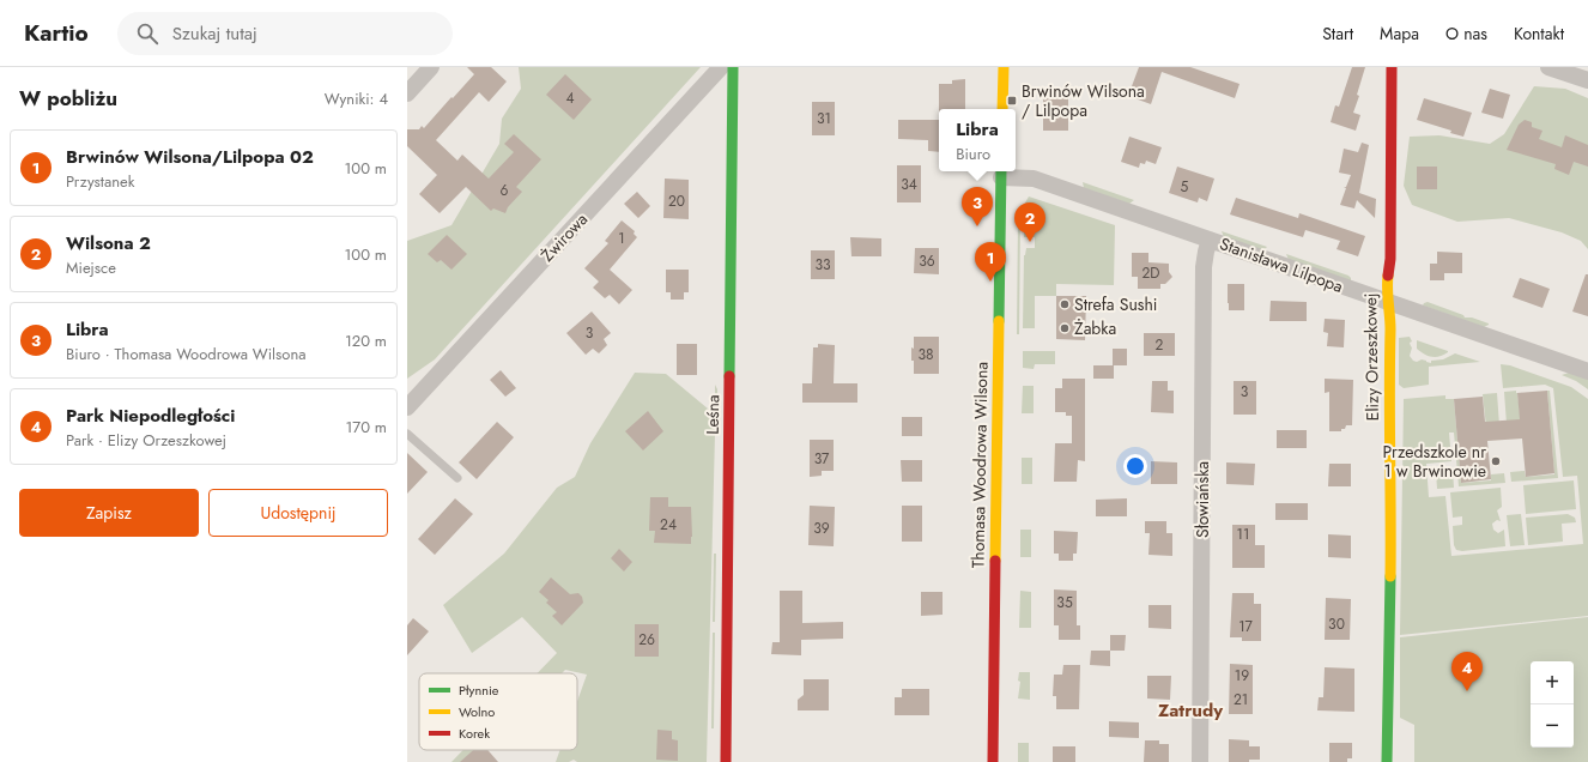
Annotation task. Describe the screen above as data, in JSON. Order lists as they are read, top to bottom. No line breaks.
{"streets":{"street":["Żwirowa","Stanisława Lilpopa","Elizy Orzeszkowej","Leśna","Thomasa Woodrowa Wilsona","Słowiańska"]},"crossings":[["Stanisława Lilpopa","Elizy Orzeszkowej"],["Stanisława Lilpopa","Thomasa Woodrowa Wilsona"],["Stanisława Lilpopa","Słowiańska"]],"districts":["Zatrudy"],"places":{"transit":["Brwinów Wilsona / Lilpopa"],"other":["Strefa Sushi","Żabka","Przedszkole nr 1 w Brwinowie"]},"house_numbers":["4","31","34","5","6","20","1","36","33","2D","3","2","38","3","37","24","39","11","35","30","17","26","19","21"],"legend":["Płynnie","Wolno","Korek"],"page":{"header":"Kartio","search":"Szukaj tutaj","nav":["Start","Mapa","O nas","Kontakt"],"heading":["W pobliżu","Wyniki: 4"],"popup":["Libra","Biuro"],"list":[{"mark":"1","name":"Brwinów Wilsona/Lilpopa 02","note":"Przystanek","value":"100 m"},{"mark":"2","name":"Wilsona 2","note":"Miejsce","value":"100 m"},{"mark":"3","name":"Libra","note":"Biuro · Thomasa Woodrowa Wilsona","value":"120 m"},{"mark":"4","name":"Park Niepodległości","note":"Park · Elizy Orzeszkowej","value":"170 m"}],"pins":["3","2","1","4"],"buttons":["Zapisz","Udostępnij"],"map_buttons":["+","−"]}}
